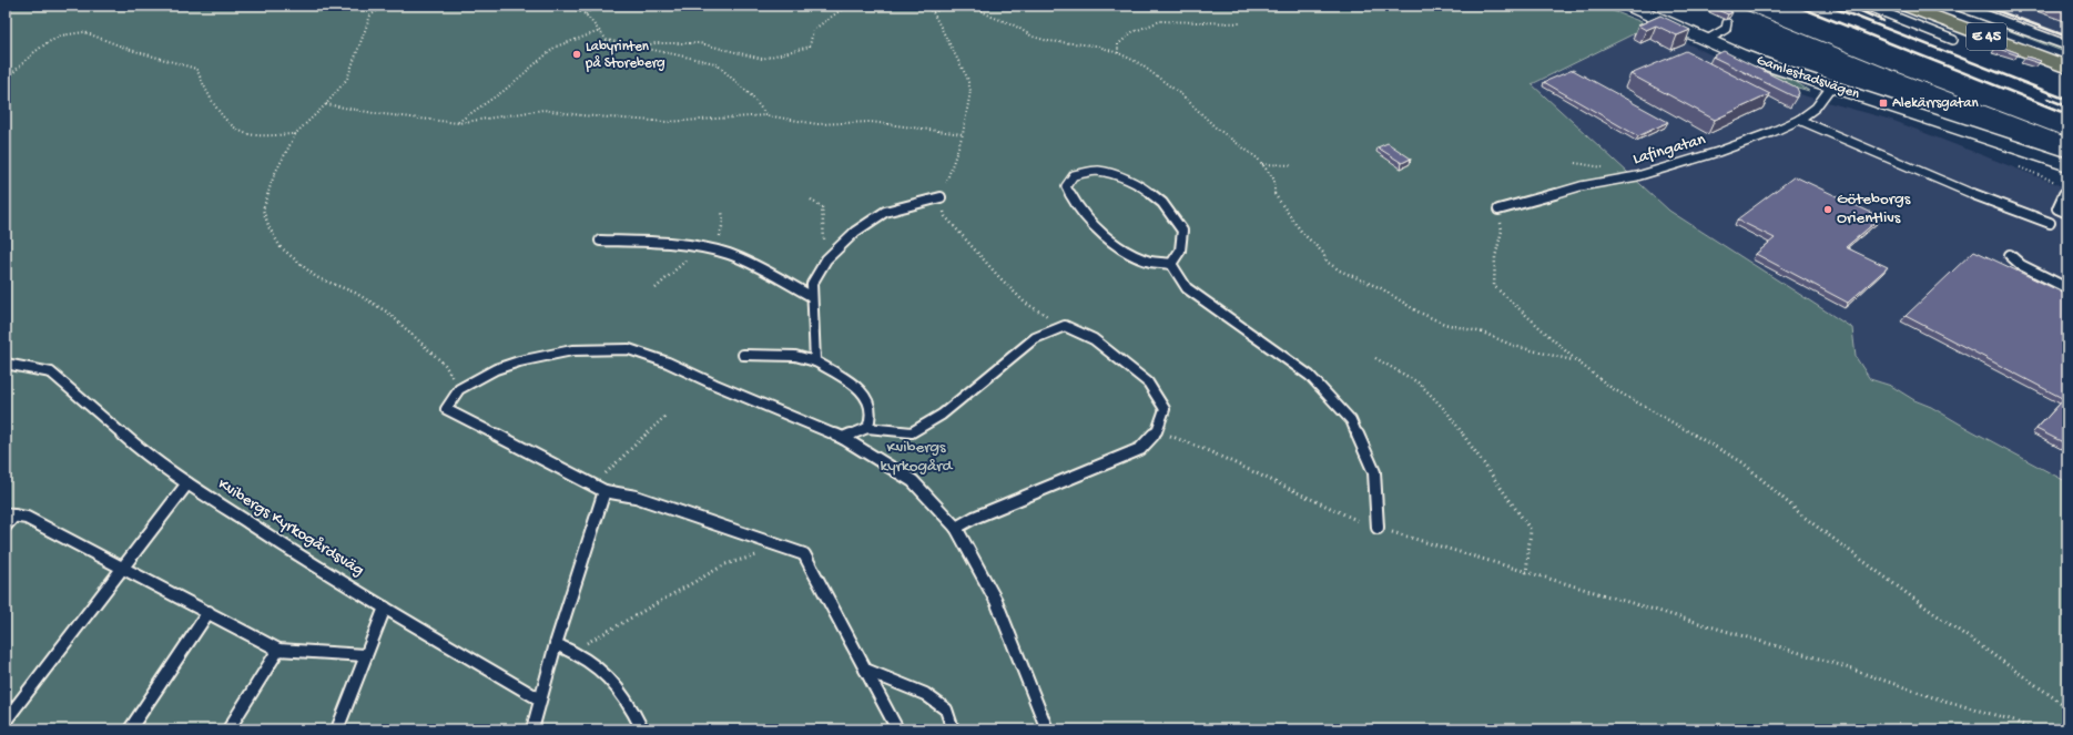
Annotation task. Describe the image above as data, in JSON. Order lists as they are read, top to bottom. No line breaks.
{"streets":{"highway":["E 45"],"street":["Gamlestadsvägen"],"lane":["Lafingatan","Kvibergs Kyrkogårdsväg"]},"crossings":[["Gamlestadsvägen","Lafingatan"]],"parks":["Kvibergs kyrkogård"],"places":{"other":["Labyrinten på Storeberg","Göteborgs Orientlivs"],"transit":["Alekärrsgatan"]}}
